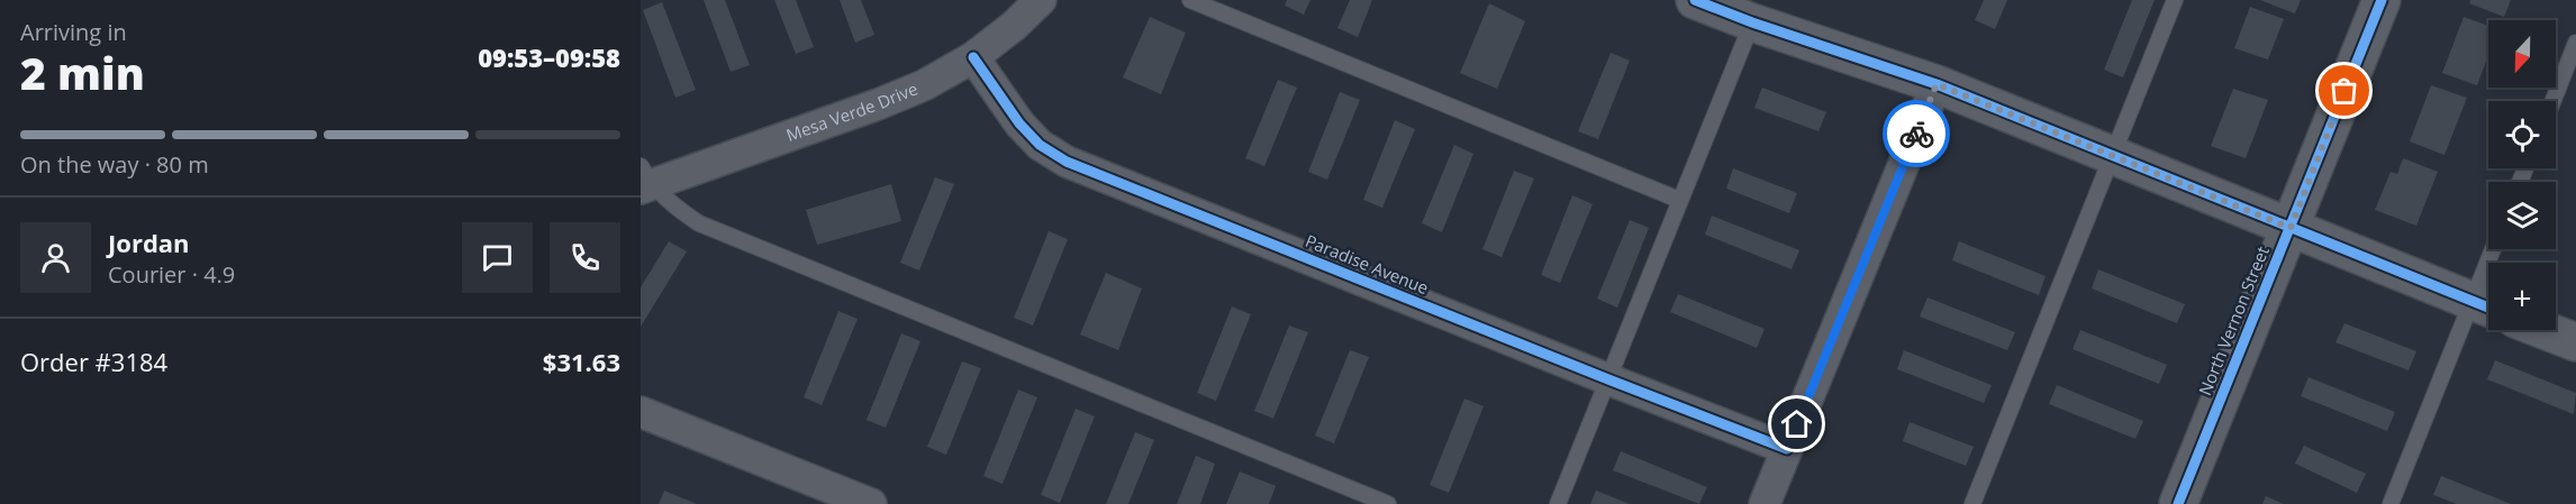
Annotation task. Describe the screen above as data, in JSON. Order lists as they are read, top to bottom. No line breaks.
{"streets":{"street":["Mesa Verde Drive","Paradise Avenue","North Vernon Street"]},"crossings":[["Mesa Verde Drive","Paradise Avenue"]],"north":"bottom","page":{"heading":["2 min","Arriving in","09:53–09:58"],"panel":["Jordan","Courier · 4.9","Order #3184","$31.63"],"map_buttons":"+","bar":"On the way · 80 m"}}
